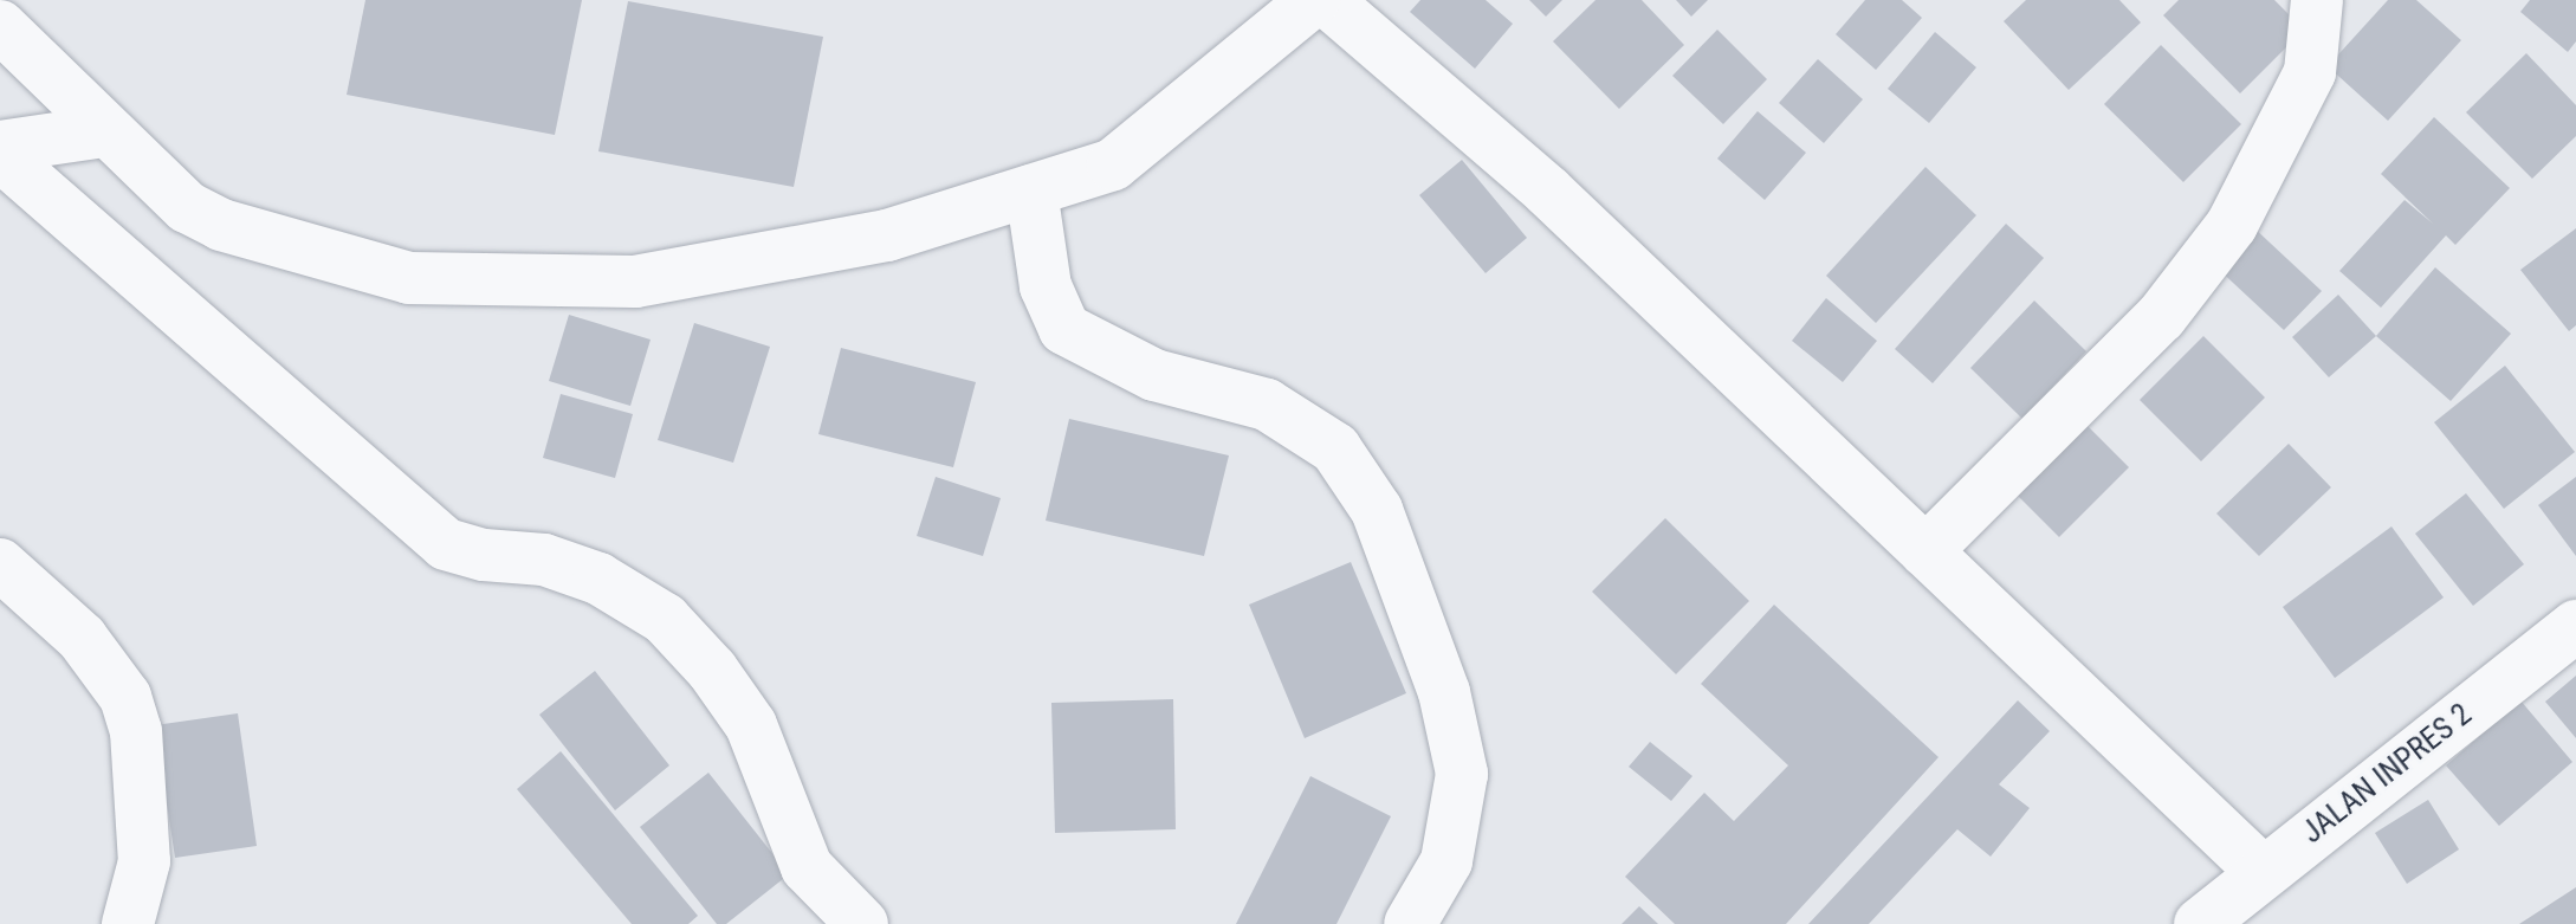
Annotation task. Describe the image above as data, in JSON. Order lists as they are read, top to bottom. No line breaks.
{"streets":{"street":["JALAN INPRES 2"]}}
